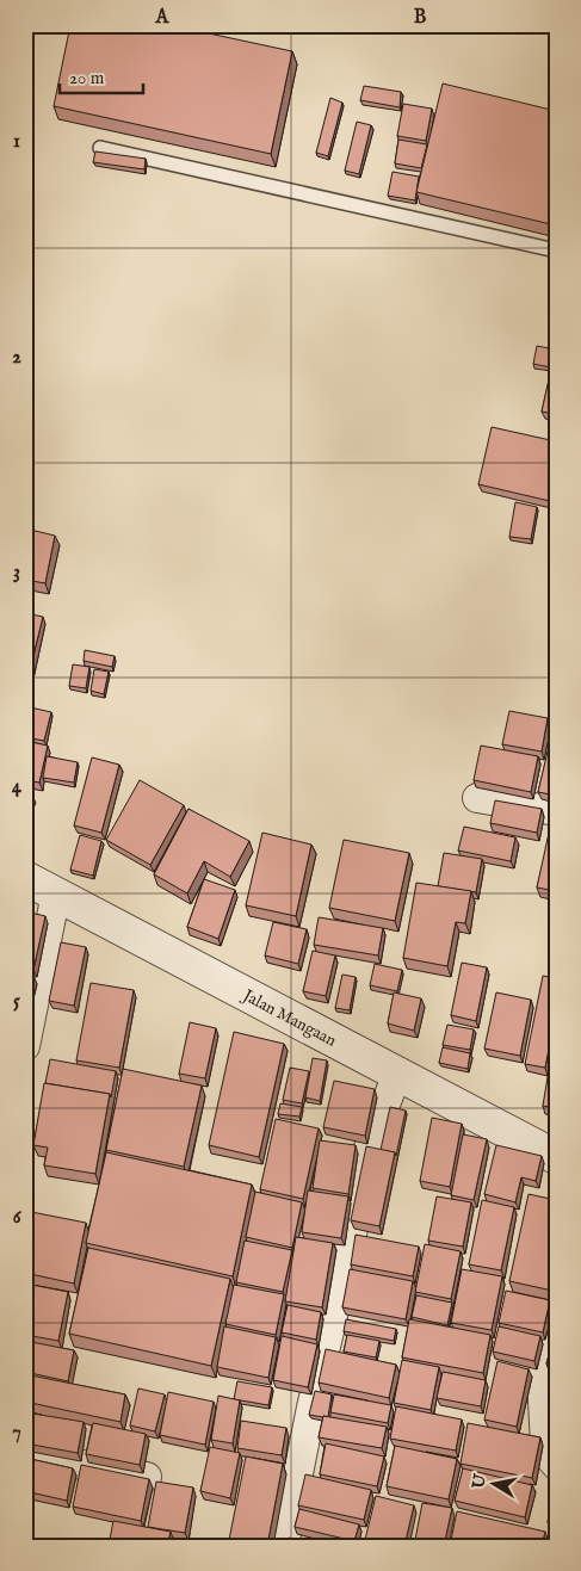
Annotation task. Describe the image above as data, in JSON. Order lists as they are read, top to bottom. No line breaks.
{"streets":{"street":["Jalan Mangaan"]},"scale_bar":"20 m","north":"left","grid":{"columns":["A","B"],"rows":["1","2","3","4","5","6","7"]}}
